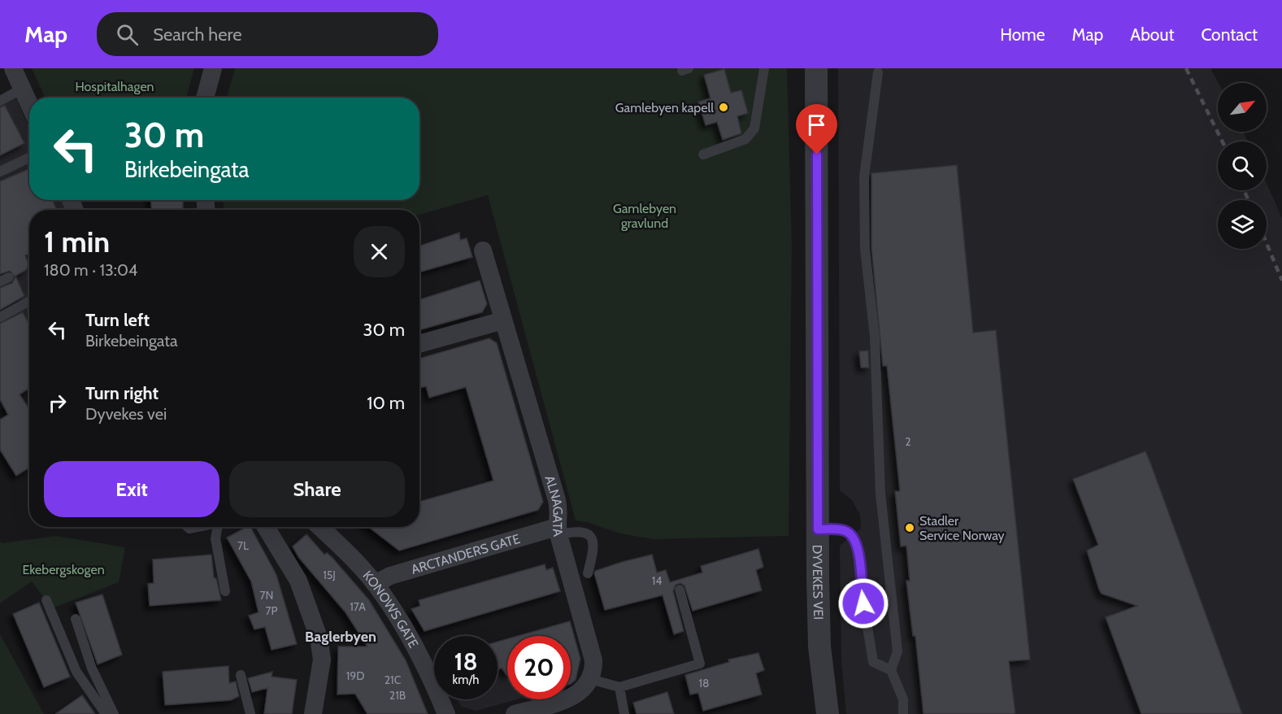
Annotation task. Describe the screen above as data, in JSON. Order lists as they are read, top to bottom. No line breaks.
{"streets":{"street":["ALNAGATA","ARCTANDERS GATE","DYVEKES VEI","KONOWS GATE"]},"crossings":[["ALNAGATA","ARCTANDERS GATE"],["ARCTANDERS GATE","KONOWS GATE"]],"districts":["Baglerbyen"],"parks":["Hospitalhagen","Gamlebyen gravlund","Ekebergskogen"],"places":["Gamlebyen kapell","Stadler Service Norway"],"house_numbers":["2","7L","15J","14","7N","17A","7P","19D","21C","18","21B"],"north":"top right","page":{"header":"Map","search":"Search here","nav":["Home","Map","About","Contact"],"turn":["30 m","Birkebeingata"],"heading":["1 min","180 m · 13:04"],"list":[{"name":"Turn left","note":"Birkebeingata","value":"30 m"},{"name":"Turn right","note":"Dyvekes vei","value":"10 m"}],"buttons":["Exit","Share"],"speed":"18 km/h","limit":"20"}}
